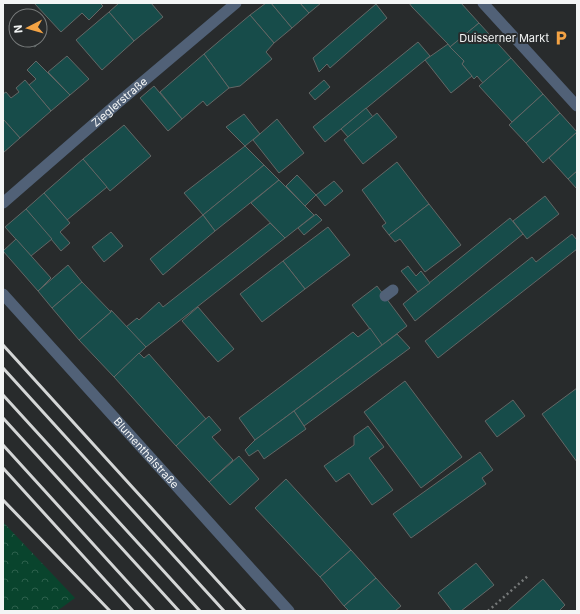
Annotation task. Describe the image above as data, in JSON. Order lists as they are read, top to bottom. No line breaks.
{"streets":{"street":["Zieglerstraße","Blumenthalstraße"]},"places":{"parking":["Duisserner Markt"]},"north":"left"}
